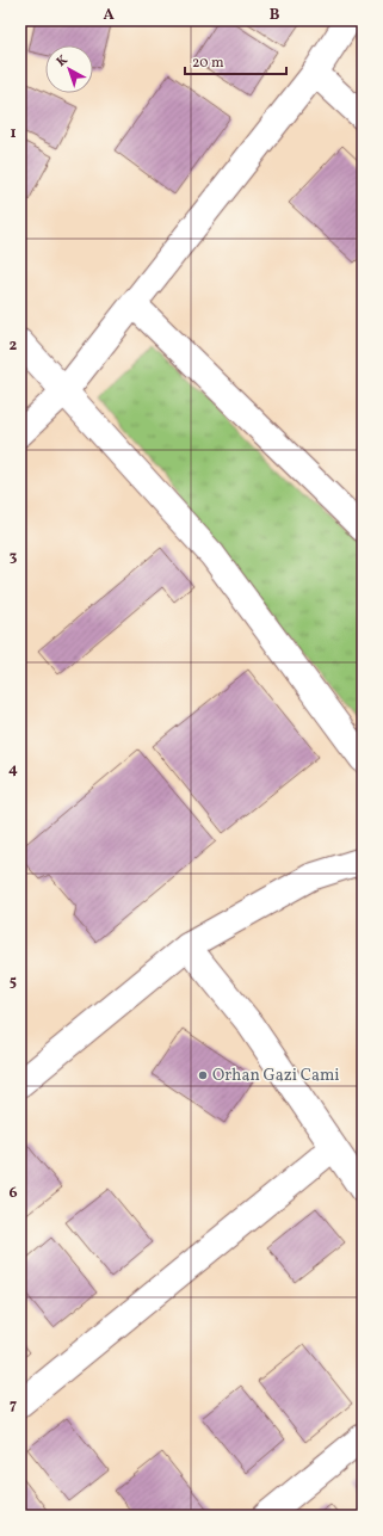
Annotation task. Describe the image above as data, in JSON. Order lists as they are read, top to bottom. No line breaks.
{"places":["Orhan Gazi Cami"],"scale_bar":"20 m","north":"top left","grid":{"columns":["A","B"],"rows":["1","2","3","4","5","6","7"]}}
